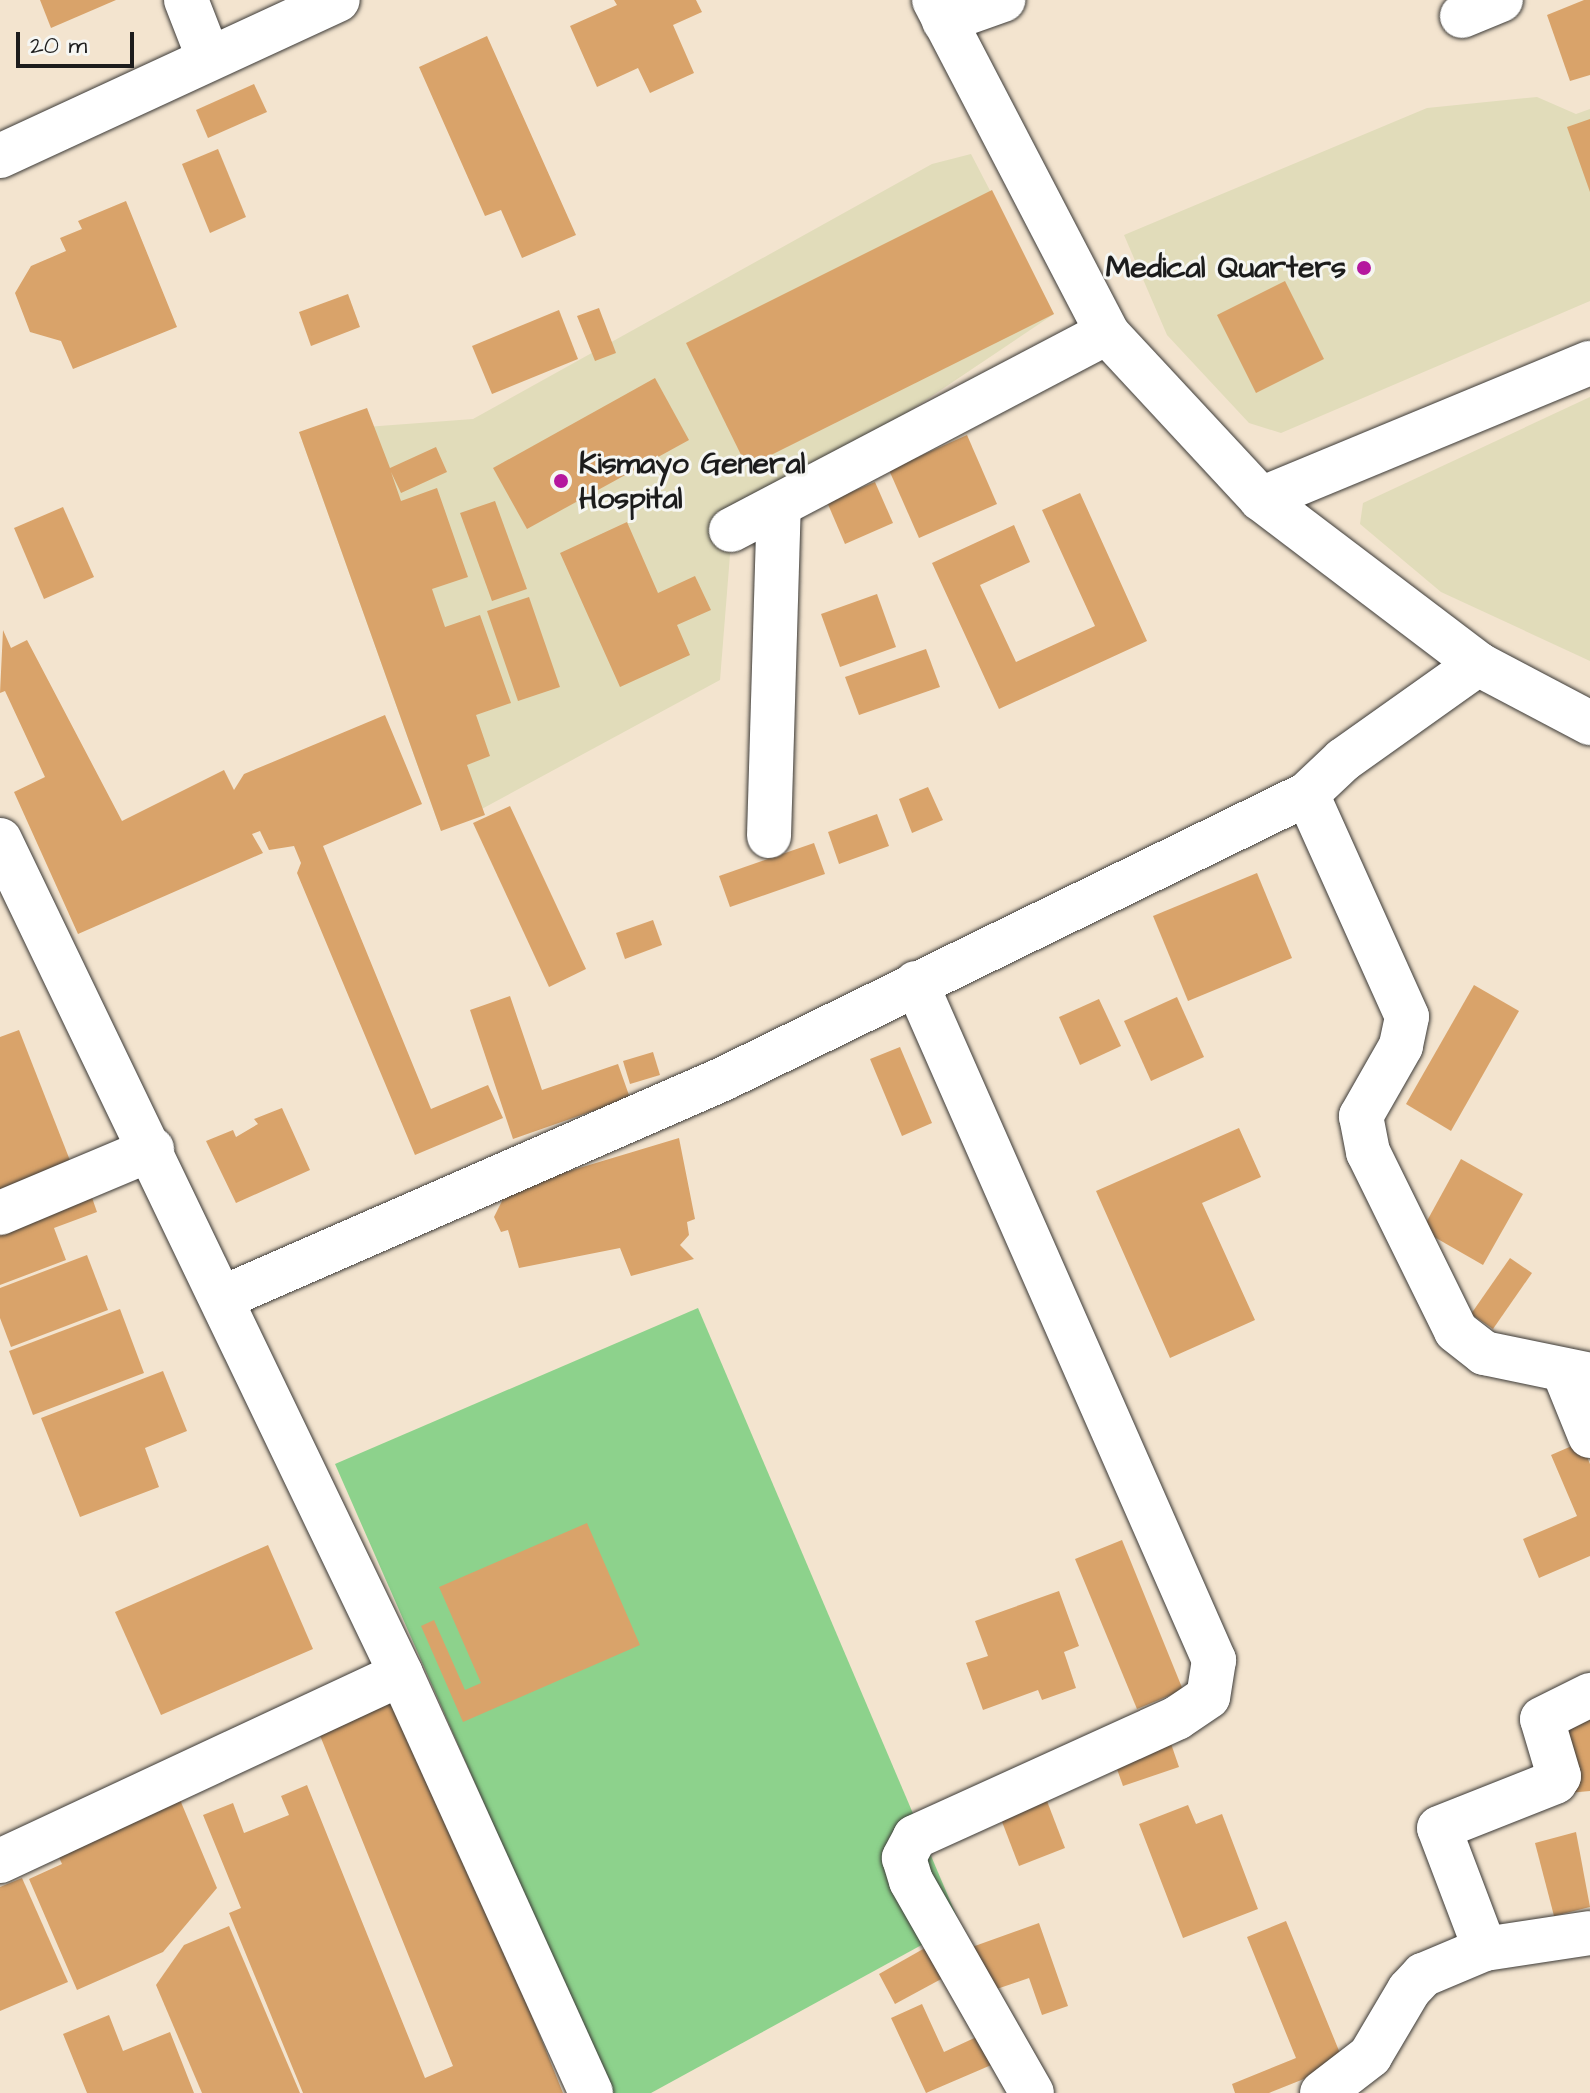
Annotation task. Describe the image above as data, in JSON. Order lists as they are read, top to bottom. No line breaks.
{"places":["Medical Quarters","Kismayo General Hospital"],"scale_bar":"20 m"}
